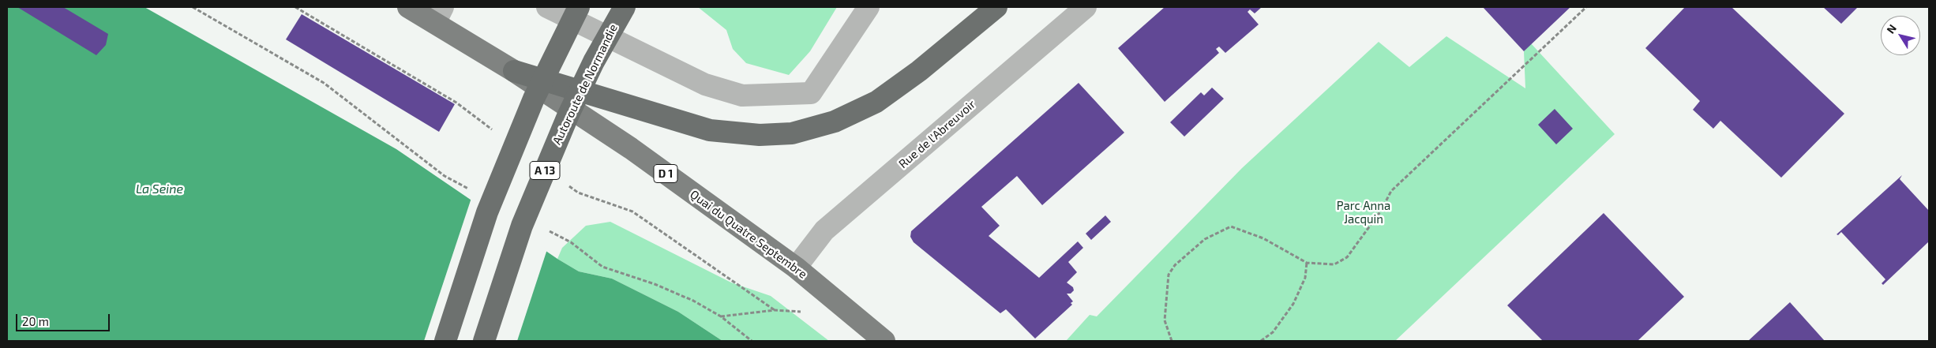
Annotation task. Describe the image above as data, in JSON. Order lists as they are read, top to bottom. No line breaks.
{"streets":{"highway":["Autoroute de Normandie","A 13"],"main road":["D 1","Quai du Quatre Septembre"],"street":["Rue de l'Abreuvoir"]},"crossings":[["Rue de l'Abreuvoir","Quai du Quatre Septembre"]],"water":["La Seine"],"parks":["Parc Anna Jacquin"],"scale_bar":"20 m","north":"top left"}
